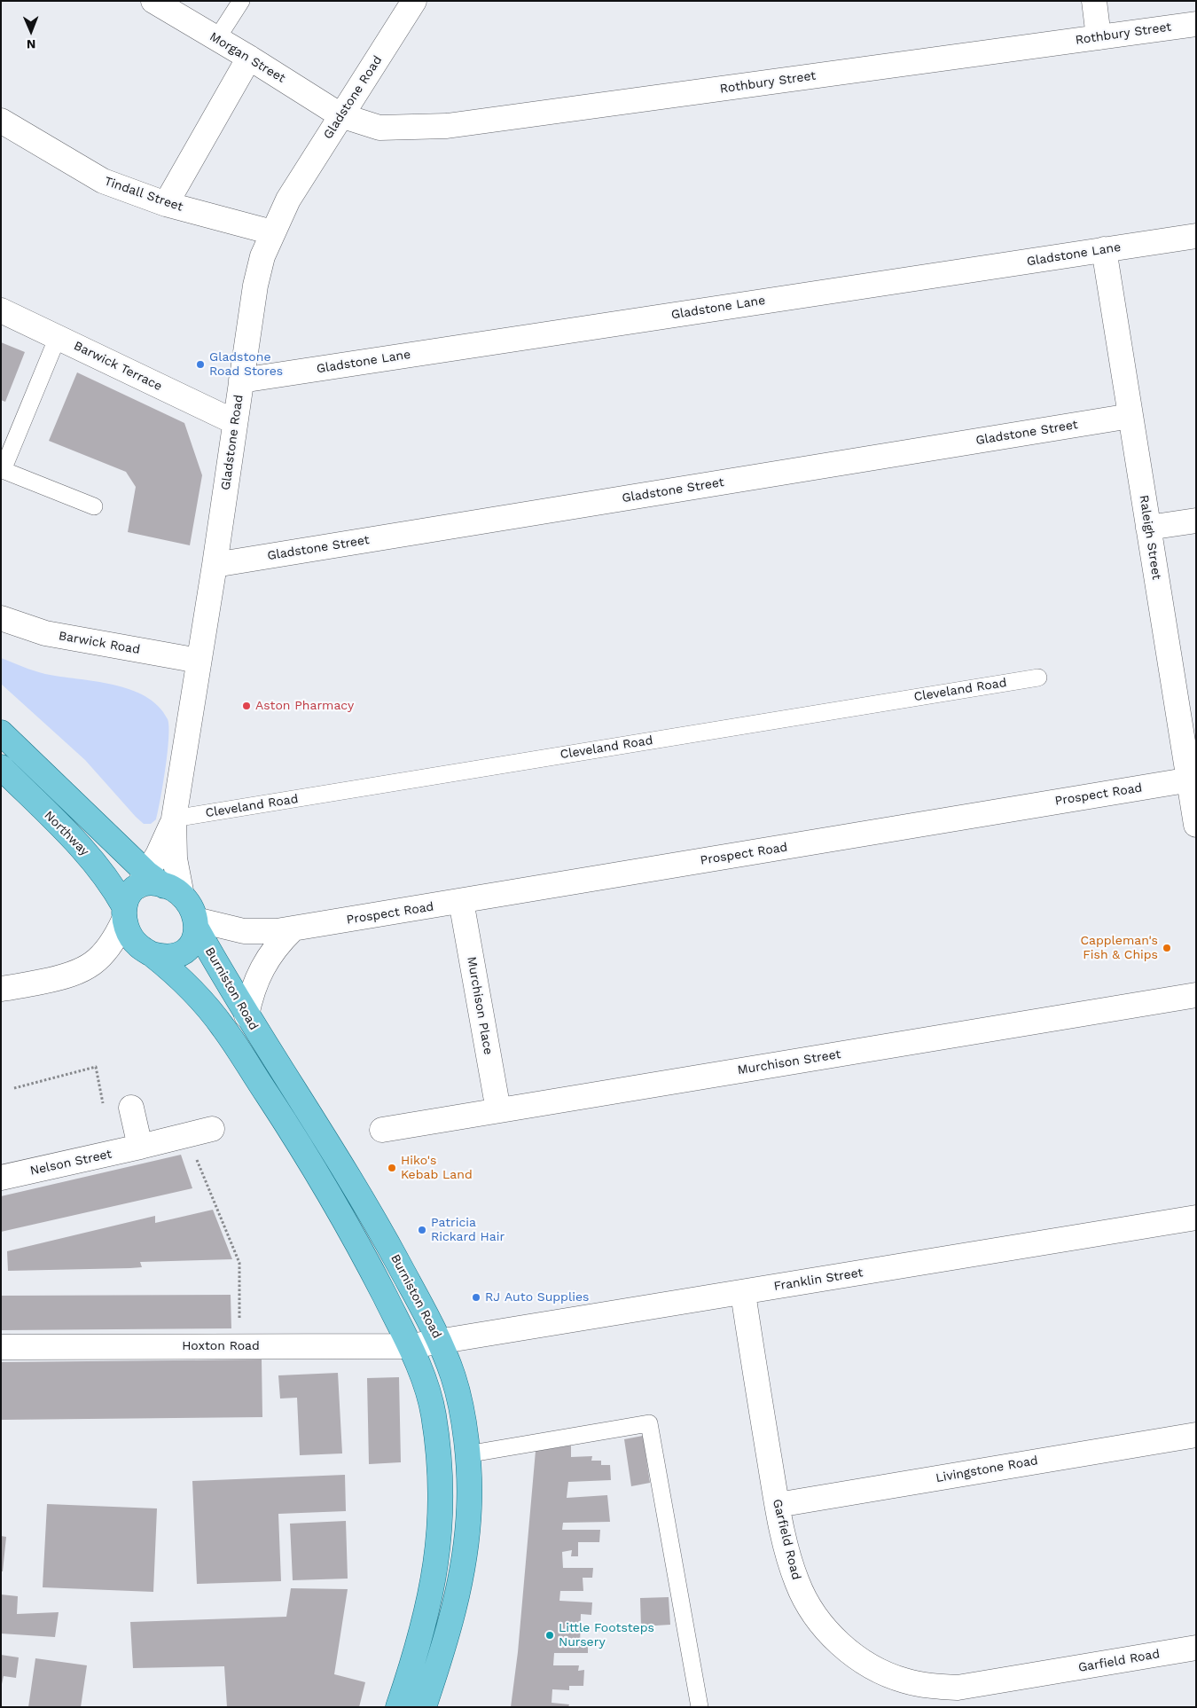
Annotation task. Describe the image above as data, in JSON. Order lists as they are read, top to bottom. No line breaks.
{"streets":{"main road":["Northway","Burniston Road"],"street":["Rothbury Street","Morgan Street","Gladstone Road","Tindall Street","Gladstone Lane","Barwick Terrace","Gladstone Street","Raleigh Street","Barwick Road","Prospect Road","Murchison Place","Murchison Street","Nelson Street","Franklin Street","Hoxton Road","Livingstone Road","Garfield Road"],"lane":["Cleveland Road"]},"crossings":[["Rothbury Street","Morgan Street"],["Rothbury Street","Gladstone Road"],["Morgan Street","Gladstone Road"],["Gladstone Road","Tindall Street"],["Gladstone Road","Gladstone Lane"],["Gladstone Road","Barwick Terrace"],["Gladstone Road","Gladstone Street"],["Gladstone Road","Barwick Road"],["Gladstone Road","Cleveland Road"],["Gladstone Road","Prospect Road"],["Gladstone Road","Northway"],["Gladstone Road","Burniston Road"],["Gladstone Lane","Raleigh Street"],["Gladstone Street","Raleigh Street"],["Raleigh Street","Prospect Road"],["Prospect Road","Northway"],["Prospect Road","Burniston Road"],["Prospect Road","Murchison Place"],["Northway","Burniston Road"],["Burniston Road","Franklin Street"],["Burniston Road","Hoxton Road"],["Murchison Place","Murchison Street"],["Franklin Street","Hoxton Road"],["Franklin Street","Garfield Road"],["Livingstone Road","Garfield Road"]],"places":["Gladstone Road Stores","Aston Pharmacy","Cappleman's Fish & Chips","Hiko's Kebab Land","Patricia Rickard Hair","RJ Auto Supplies","Little Footsteps Nursery"],"north":"bottom"}
